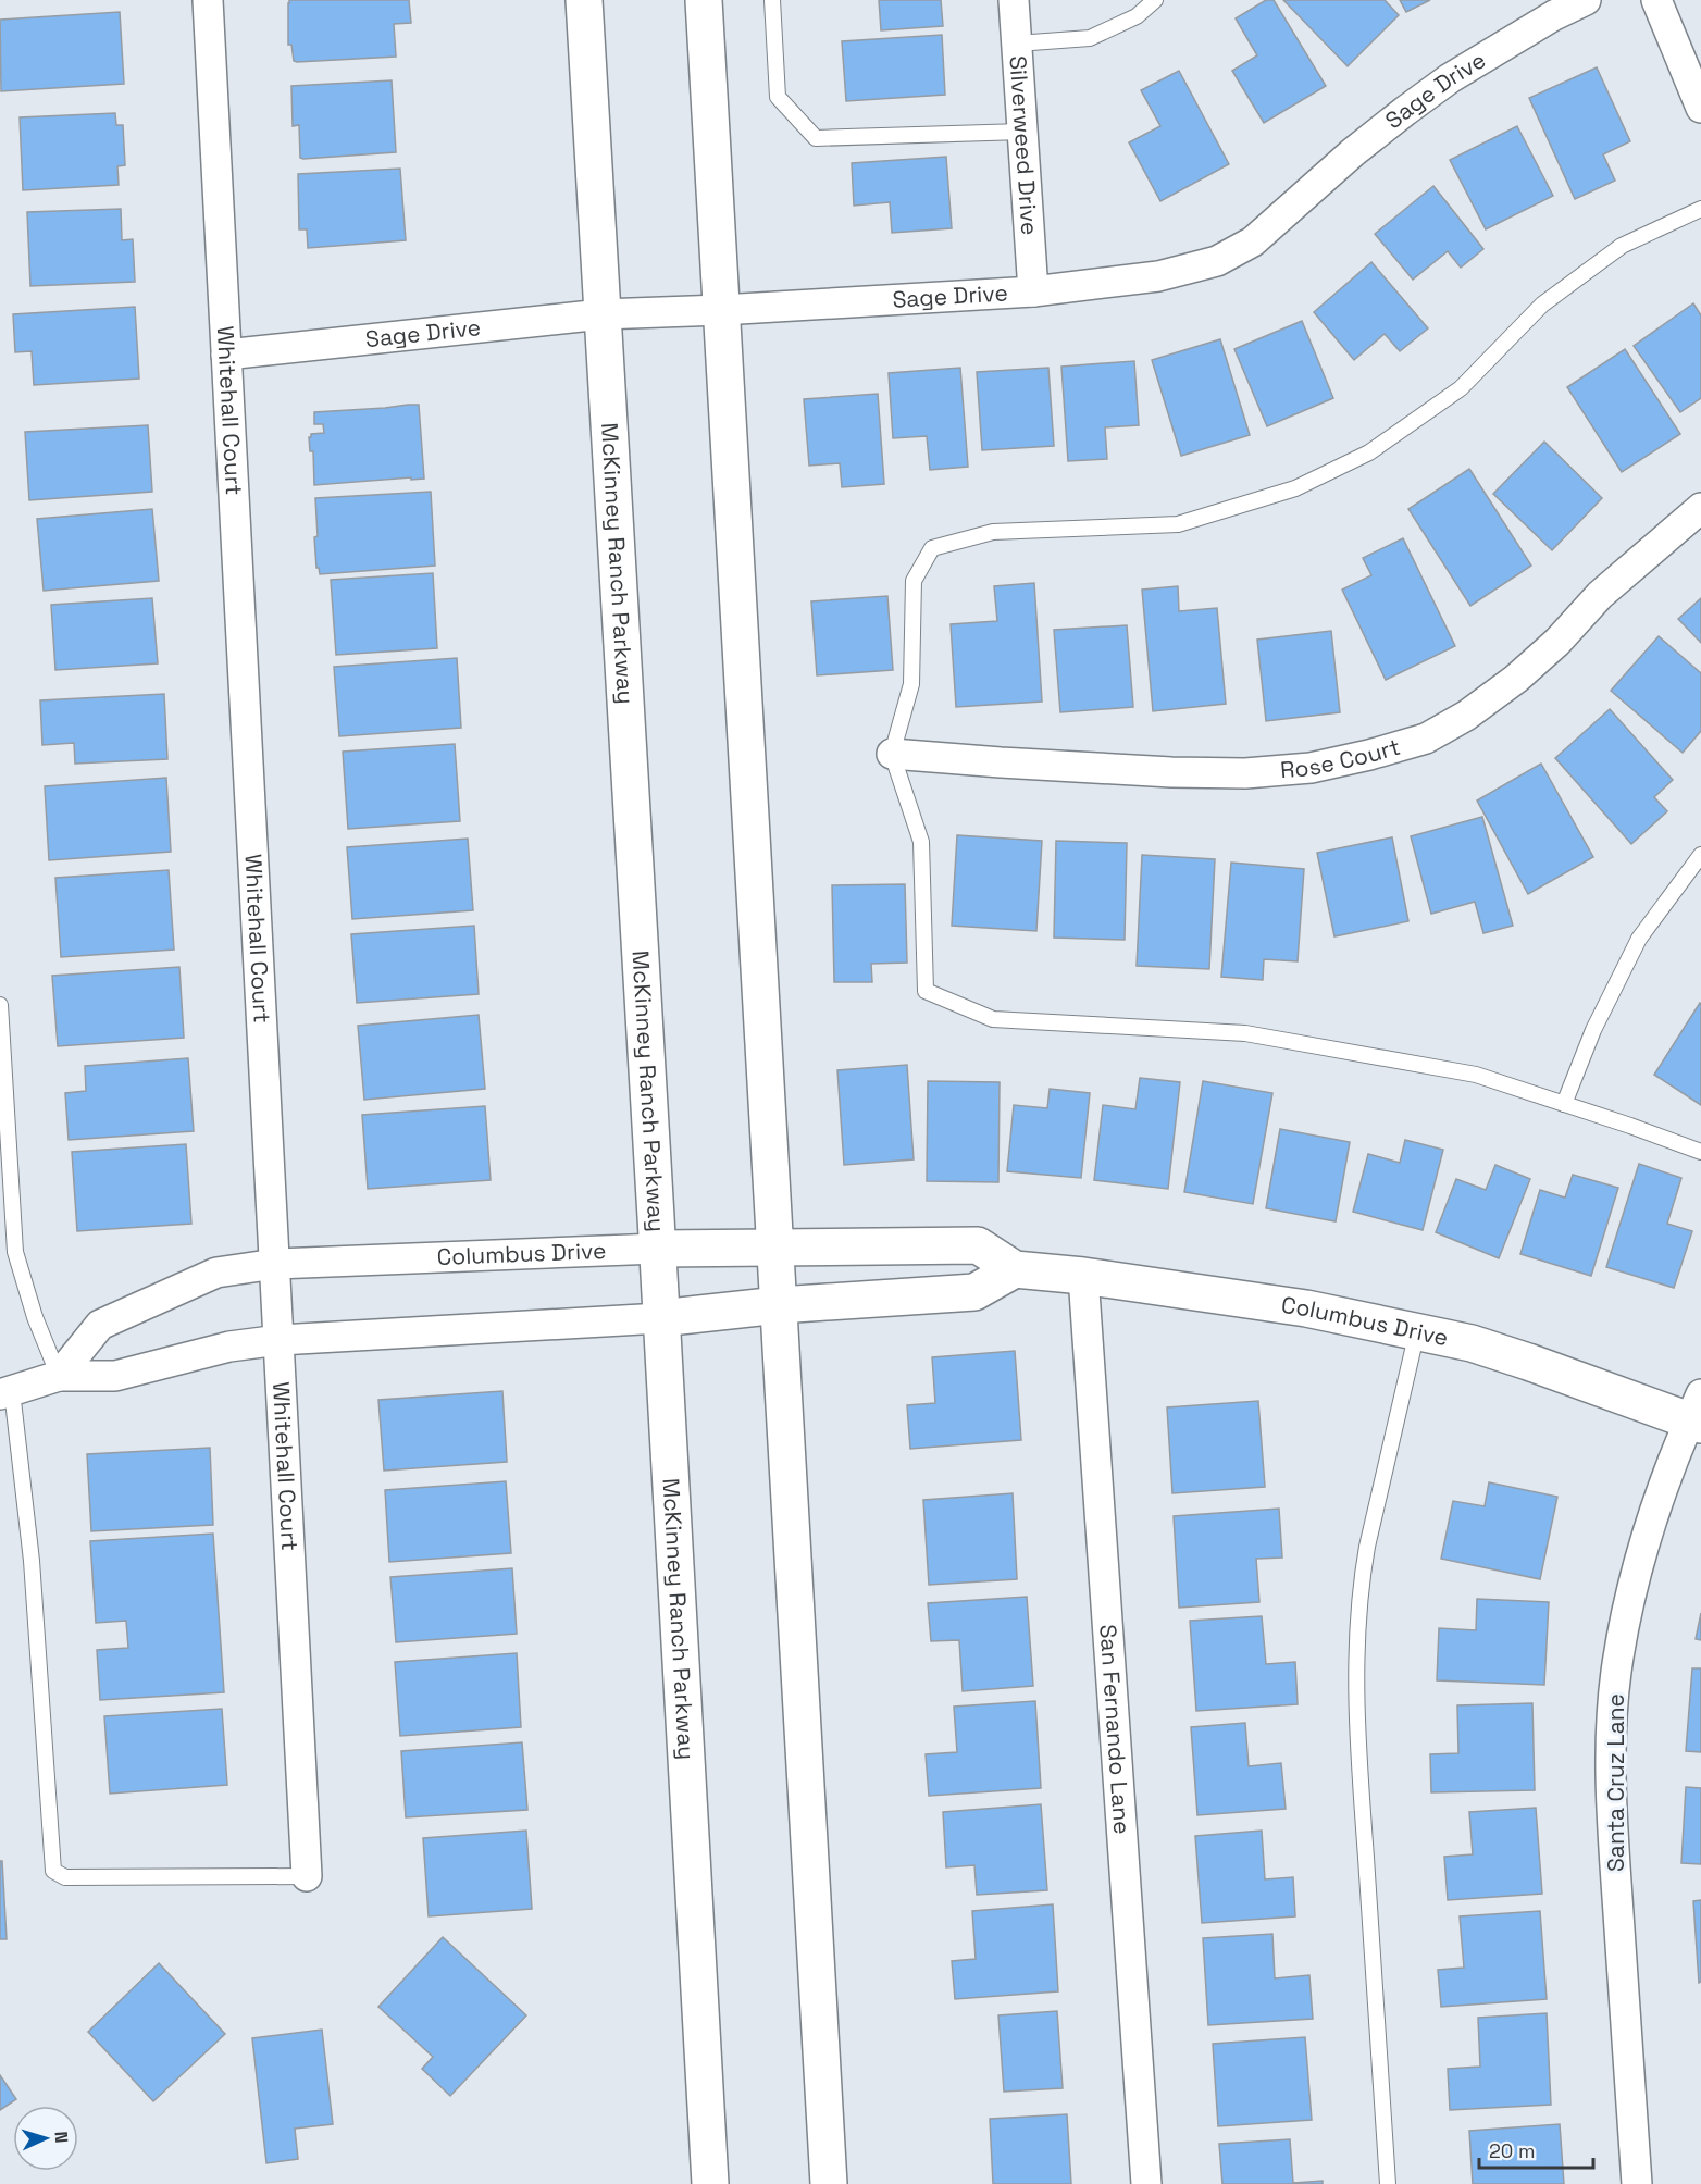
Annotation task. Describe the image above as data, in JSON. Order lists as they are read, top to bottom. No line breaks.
{"streets":{"main road":["McKinney Ranch Parkway","Columbus Drive"],"street":["Sage Drive","Silverweed Drive","Whitehall Court","Rose Court","San Fernando Lane","Santa Cruz Lane"]},"crossings":[["Sage Drive","Silverweed Drive"],["Sage Drive","Whitehall Court"],["Sage Drive","McKinney Ranch Parkway"],["Whitehall Court","Columbus Drive"],["McKinney Ranch Parkway","Columbus Drive"],["Columbus Drive","San Fernando Lane"],["Columbus Drive","Santa Cruz Lane"]],"scale_bar":"20 m","north":"right"}
